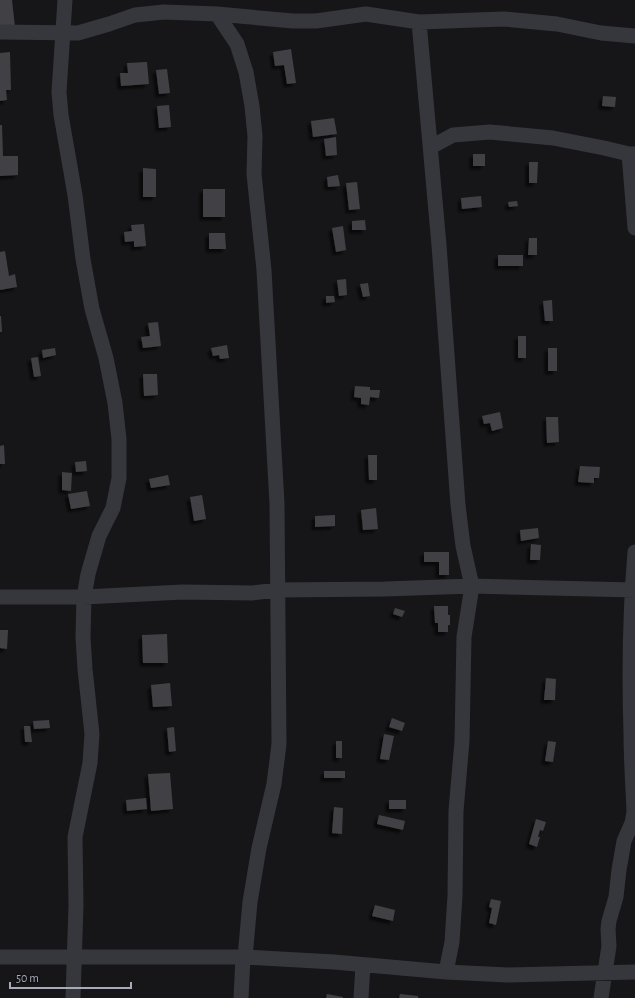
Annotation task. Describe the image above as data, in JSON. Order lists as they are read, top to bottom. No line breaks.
{"scale_bar":"50 m"}
